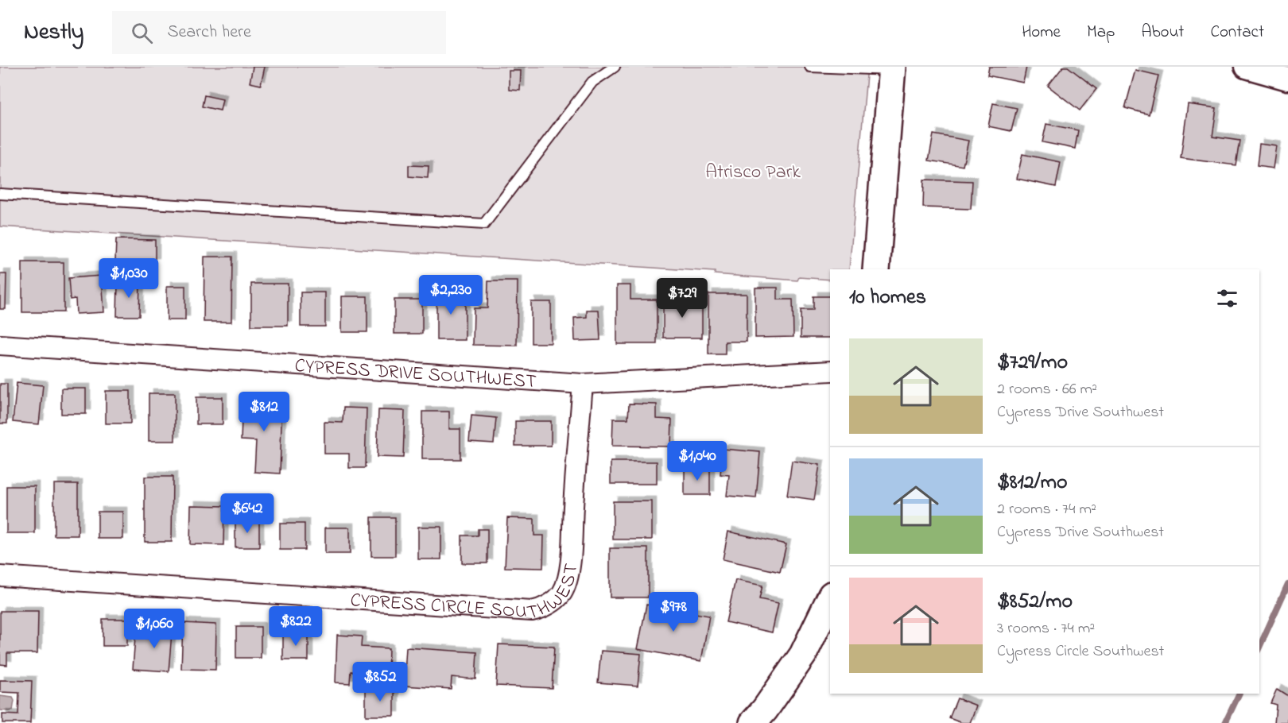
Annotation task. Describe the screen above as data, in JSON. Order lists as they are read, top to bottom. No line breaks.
{"streets":{"street":["CYPRESS DRIVE SOUTHWEST","CYPRESS CIRCLE SOUTHWEST"]},"crossings":[["CYPRESS DRIVE SOUTHWEST","CYPRESS CIRCLE SOUTHWEST"]],"parks":["Atrisco Park"],"page":{"header":"Nestly","search":"Search here","nav":["Home","Map","About","Contact"],"price":["$1,030","$2,230","$729","$812","$1,040","$642","$978","$822","$1,060","$852"],"heading":"10 homes","list":[{"name":"$729/mo","note":"2 rooms · 66 m² · Cypress Drive Southwest"},{"name":"$812/mo","note":"2 rooms · 74 m² · Cypress Drive Southwest"},{"name":"$852/mo","note":"3 rooms · 74 m² · Cypress Circle Southwest"}]}}
